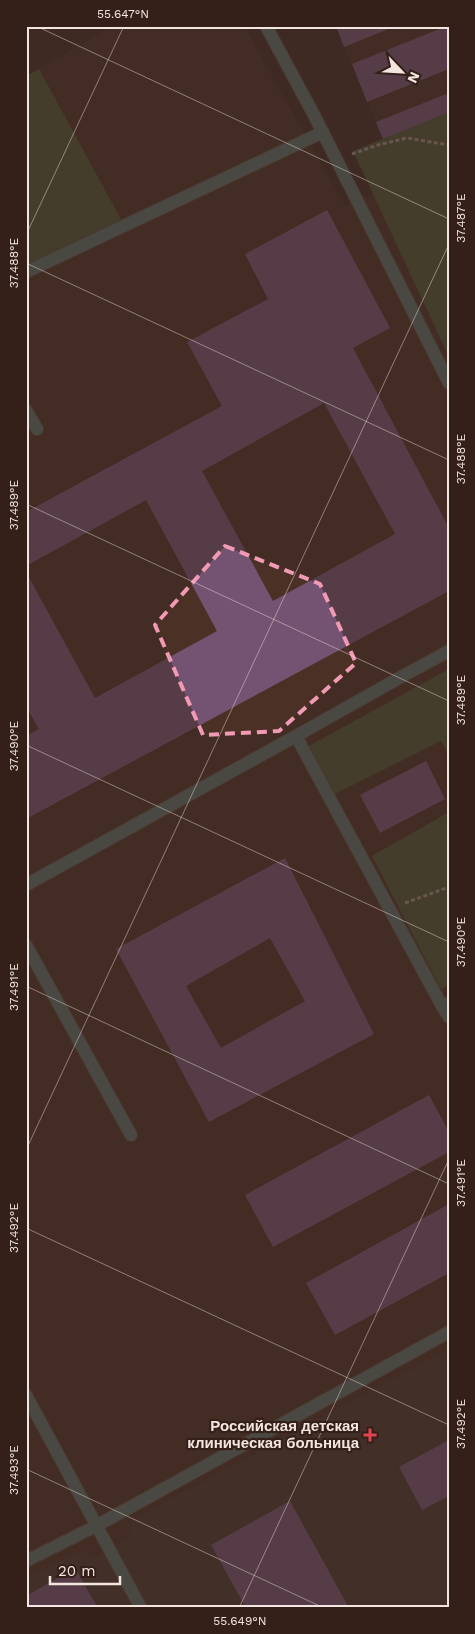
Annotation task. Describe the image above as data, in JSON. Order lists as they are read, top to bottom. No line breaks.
{"places":{"health":["Российская детская клиническая больница"]},"scale_bar":"20 m","north":"bottom right","coordinates":["55.647°N","37.487°E","37.488°E","37.489°E","37.490°E","37.491°E","37.492°E","37.493°E","55.649°N"]}
